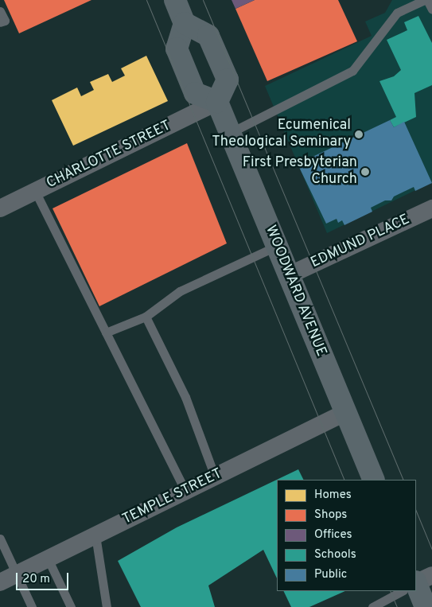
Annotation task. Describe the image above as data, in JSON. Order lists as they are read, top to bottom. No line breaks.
{"streets":{"main road":["WOODWARD AVENUE"],"street":["CHARLOTTE STREET","EDMUND PLACE","TEMPLE STREET"]},"crossings":[["CHARLOTTE STREET","WOODWARD AVENUE"],["EDMUND PLACE","WOODWARD AVENUE"],["WOODWARD AVENUE","TEMPLE STREET"]],"places":["Ecumenical Theological Seminary","First Presbyterian Church"],"legend":["Homes","Shops","Offices","Schools","Public"],"scale_bar":"20 m"}
